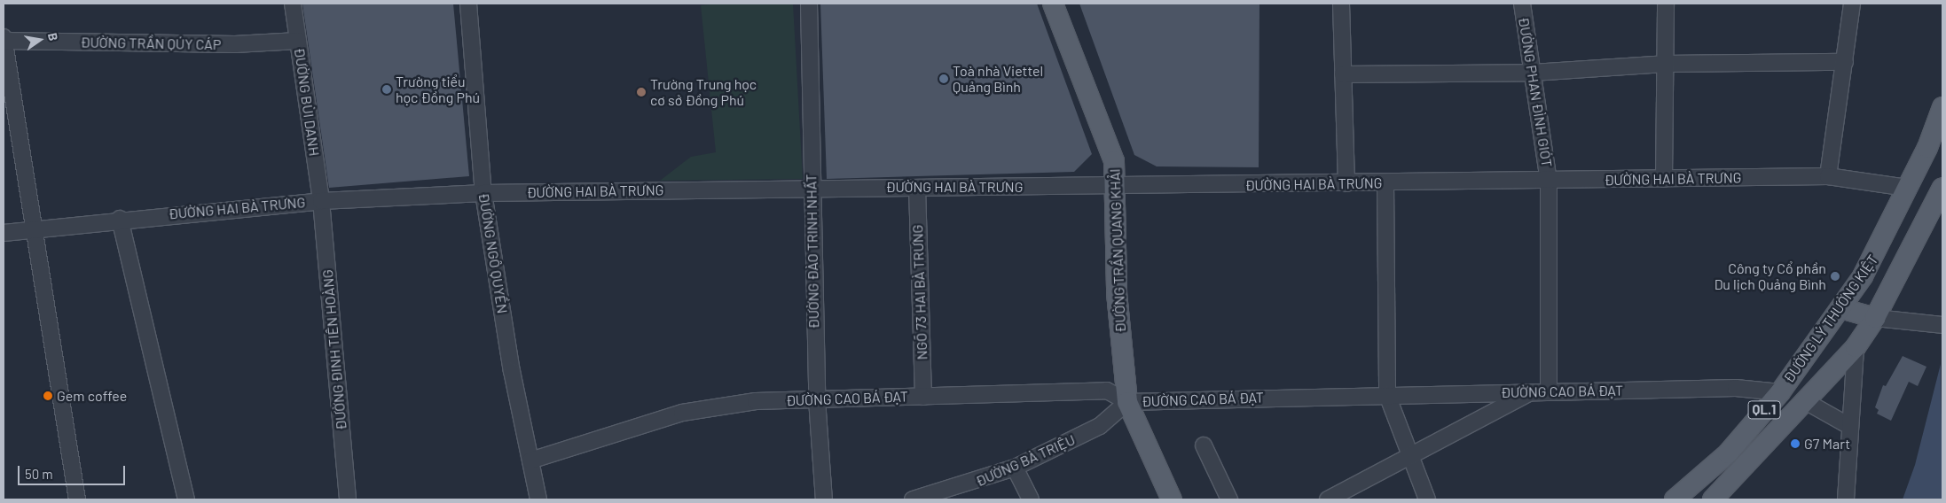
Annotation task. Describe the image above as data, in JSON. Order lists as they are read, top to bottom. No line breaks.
{"streets":{"main road":["ĐƯỜNG TRẦN QUANG KHẢI","ĐƯỜNG LÝ THƯỜNG KIỆT","QL.1"],"street":["ĐƯỜNG TRẦN QÚY CÁP","ĐƯỜNG PHAN ĐÌNH GIÓT","ĐƯỜNG BÙI DANH","ĐƯỜNG HAI BÀ TRƯNG","ĐƯỜNG ĐÀO TRINH NHẤT","ĐƯỜNG NGÔ QUYỀN","NGÕ 73 HAI BÀ TRƯNG","ĐƯỜNG ĐINH TIÊN HOÀNG","ĐƯỜNG CAO BÁ ĐẠT","ĐƯỜNG BÀ TRIỆU"]},"crossings":[["ĐƯỜNG TRẦN QÚY CÁP","ĐƯỜNG BÙI DANH"],["ĐƯỜNG PHAN ĐÌNH GIÓT","ĐƯỜNG HAI BÀ TRƯNG"],["ĐƯỜNG PHAN ĐÌNH GIÓT","ĐƯỜNG CAO BÁ ĐẠT"],["ĐƯỜNG BÙI DANH","ĐƯỜNG HAI BÀ TRƯNG"],["ĐƯỜNG BÙI DANH","ĐƯỜNG ĐINH TIÊN HOÀNG"],["ĐƯỜNG HAI BÀ TRƯNG","ĐƯỜNG TRẦN QUANG KHẢI"],["ĐƯỜNG HAI BÀ TRƯNG","ĐƯỜNG ĐÀO TRINH NHẤT"],["ĐƯỜNG HAI BÀ TRƯNG","ĐƯỜNG NGÔ QUYỀN"],["ĐƯỜNG HAI BÀ TRƯNG","NGÕ 73 HAI BÀ TRƯNG"],["ĐƯỜNG HAI BÀ TRƯNG","ĐƯỜNG LÝ THƯỜNG KIỆT"],["ĐƯỜNG HAI BÀ TRƯNG","ĐƯỜNG ĐINH TIÊN HOÀNG"],["ĐƯỜNG TRẦN QUANG KHẢI","ĐƯỜNG CAO BÁ ĐẠT"],["ĐƯỜNG TRẦN QUANG KHẢI","ĐƯỜNG BÀ TRIỆU"],["ĐƯỜNG ĐÀO TRINH NHẤT","ĐƯỜNG CAO BÁ ĐẠT"],["ĐƯỜNG NGÔ QUYỀN","ĐƯỜNG CAO BÁ ĐẠT"],["NGÕ 73 HAI BÀ TRƯNG","ĐƯỜNG CAO BÁ ĐẠT"],["ĐƯỜNG LÝ THƯỜNG KIỆT","ĐƯỜNG CAO BÁ ĐẠT"],["ĐƯỜNG CAO BÁ ĐẠT","ĐƯỜNG BÀ TRIỆU"]],"places":["Toà nhà Viettel Quảng Bình","Trường tiểu học Đồng Phú","Trường Trung học cơ sở Đồng Phú","Công ty Cổ phần Du lịch Quảng Bình","Gem coffee","G7 Mart"],"scale_bar":"50 m","north":"right"}
